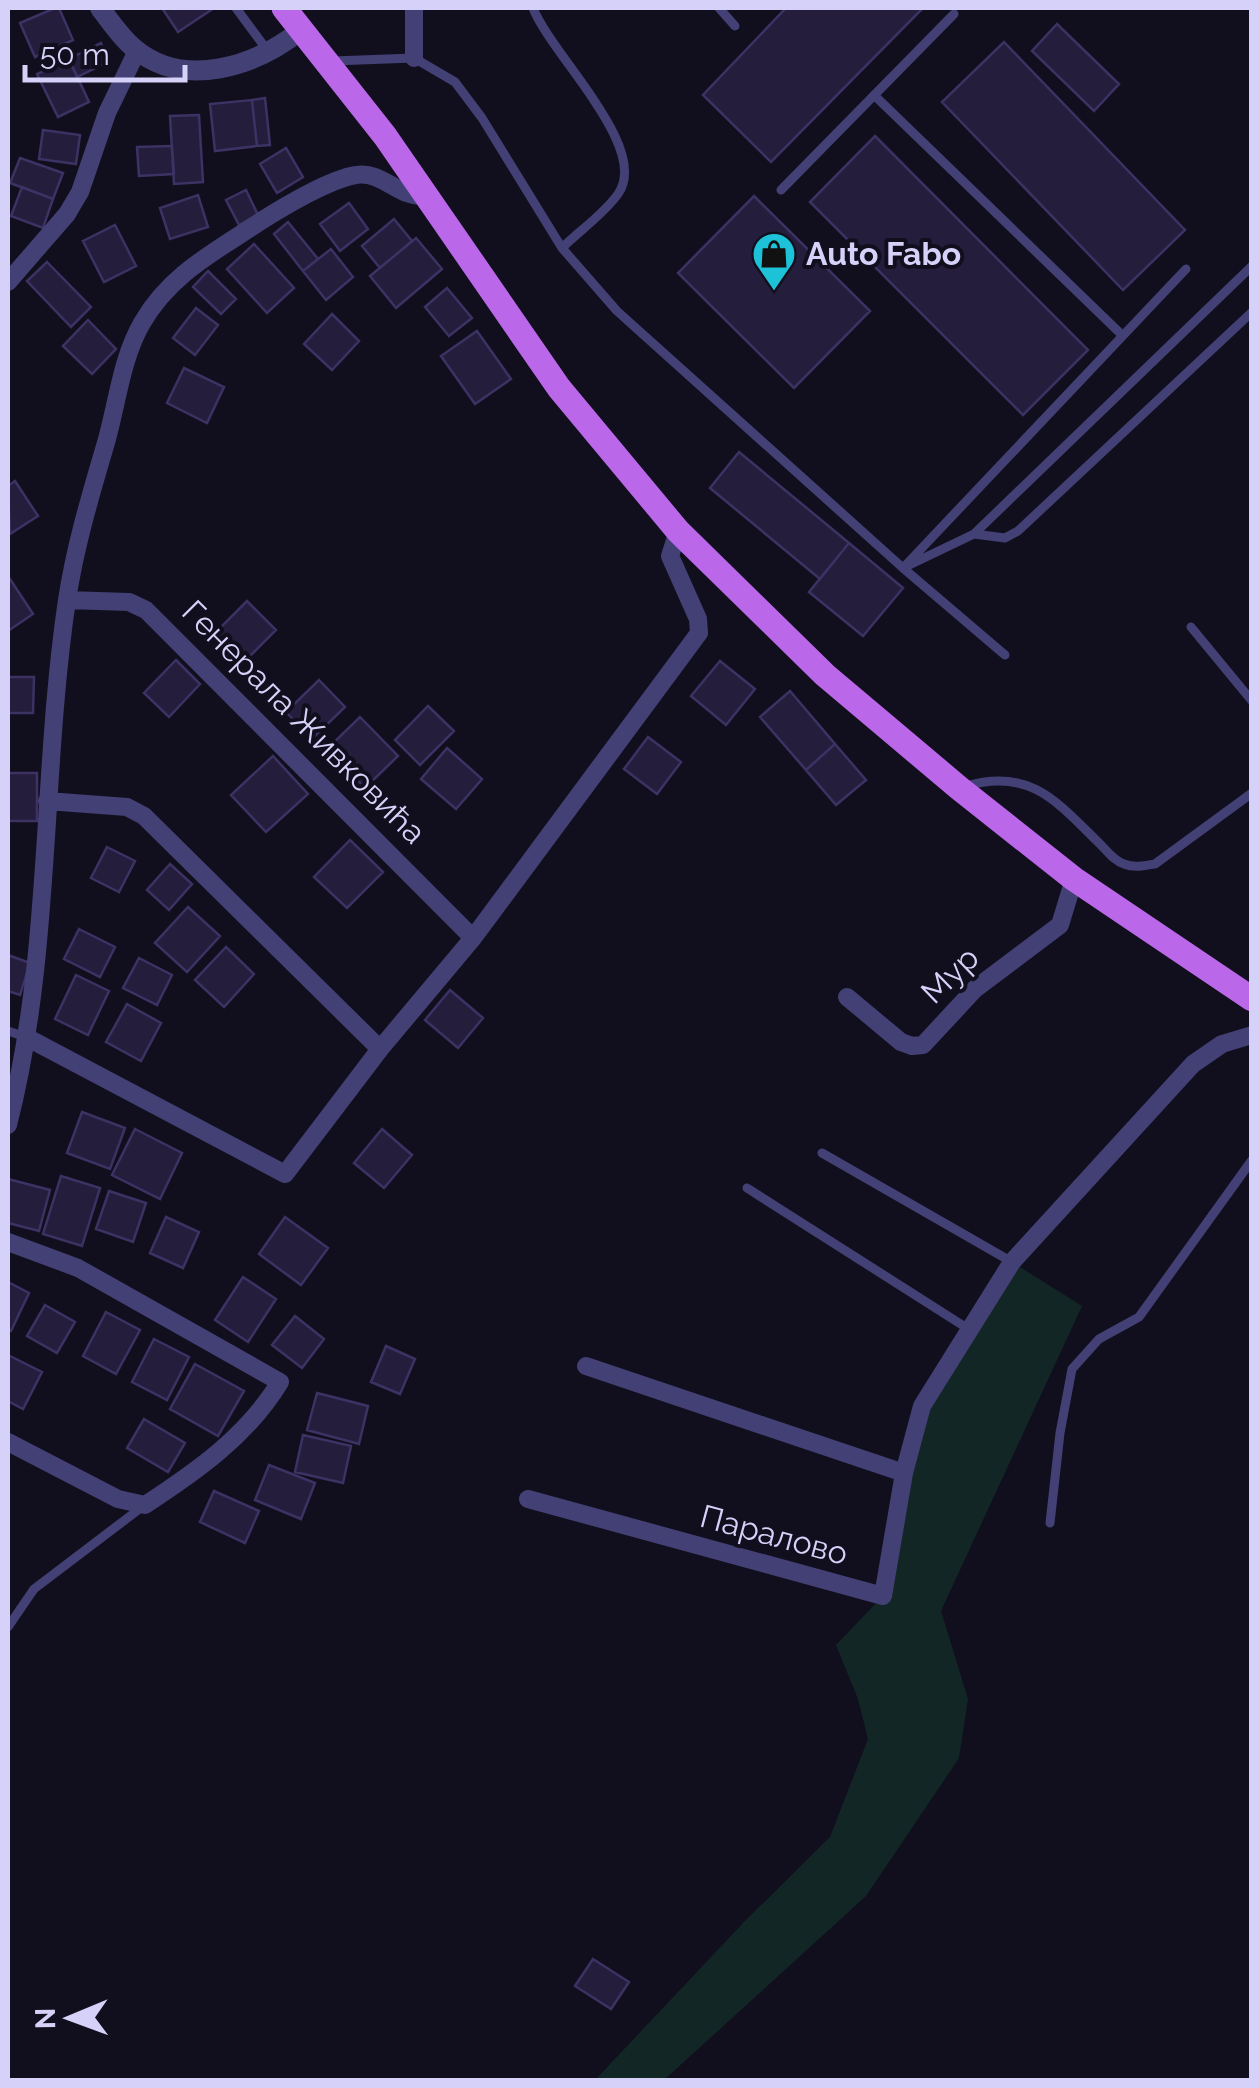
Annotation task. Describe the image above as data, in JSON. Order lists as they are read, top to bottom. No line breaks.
{"streets":{"street":["Генерала Живковића","Мур","Паралово"]},"places":{"shop":["Auto Fabo"]},"scale_bar":"50 m","north":"left"}
